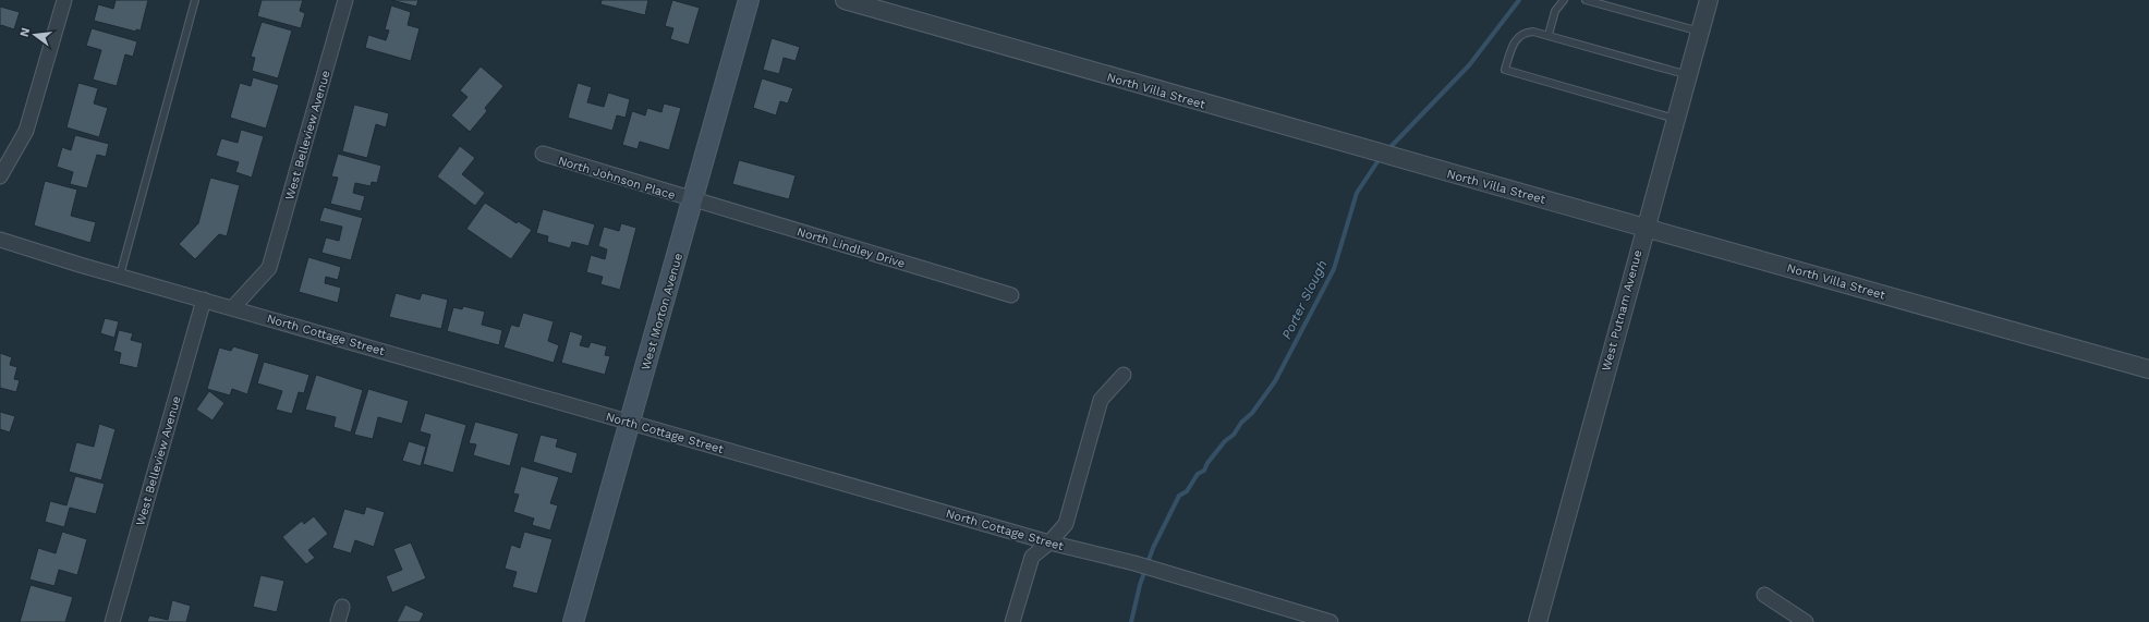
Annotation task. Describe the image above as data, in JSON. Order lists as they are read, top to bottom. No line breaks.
{"streets":{"main road":["West Morton Avenue"],"street":["North Villa Street","West Belleview Avenue","North Johnson Place","North Lindley Drive","West Putnam Avenue","North Cottage Street"]},"crossings":[["North Villa Street","West Putnam Avenue"],["West Belleview Avenue","North Cottage Street"],["North Johnson Place","North Lindley Drive"],["North Johnson Place","West Morton Avenue"],["North Lindley Drive","West Morton Avenue"],["West Morton Avenue","North Cottage Street"]],"water":["Porter Slough"],"north":"left"}
